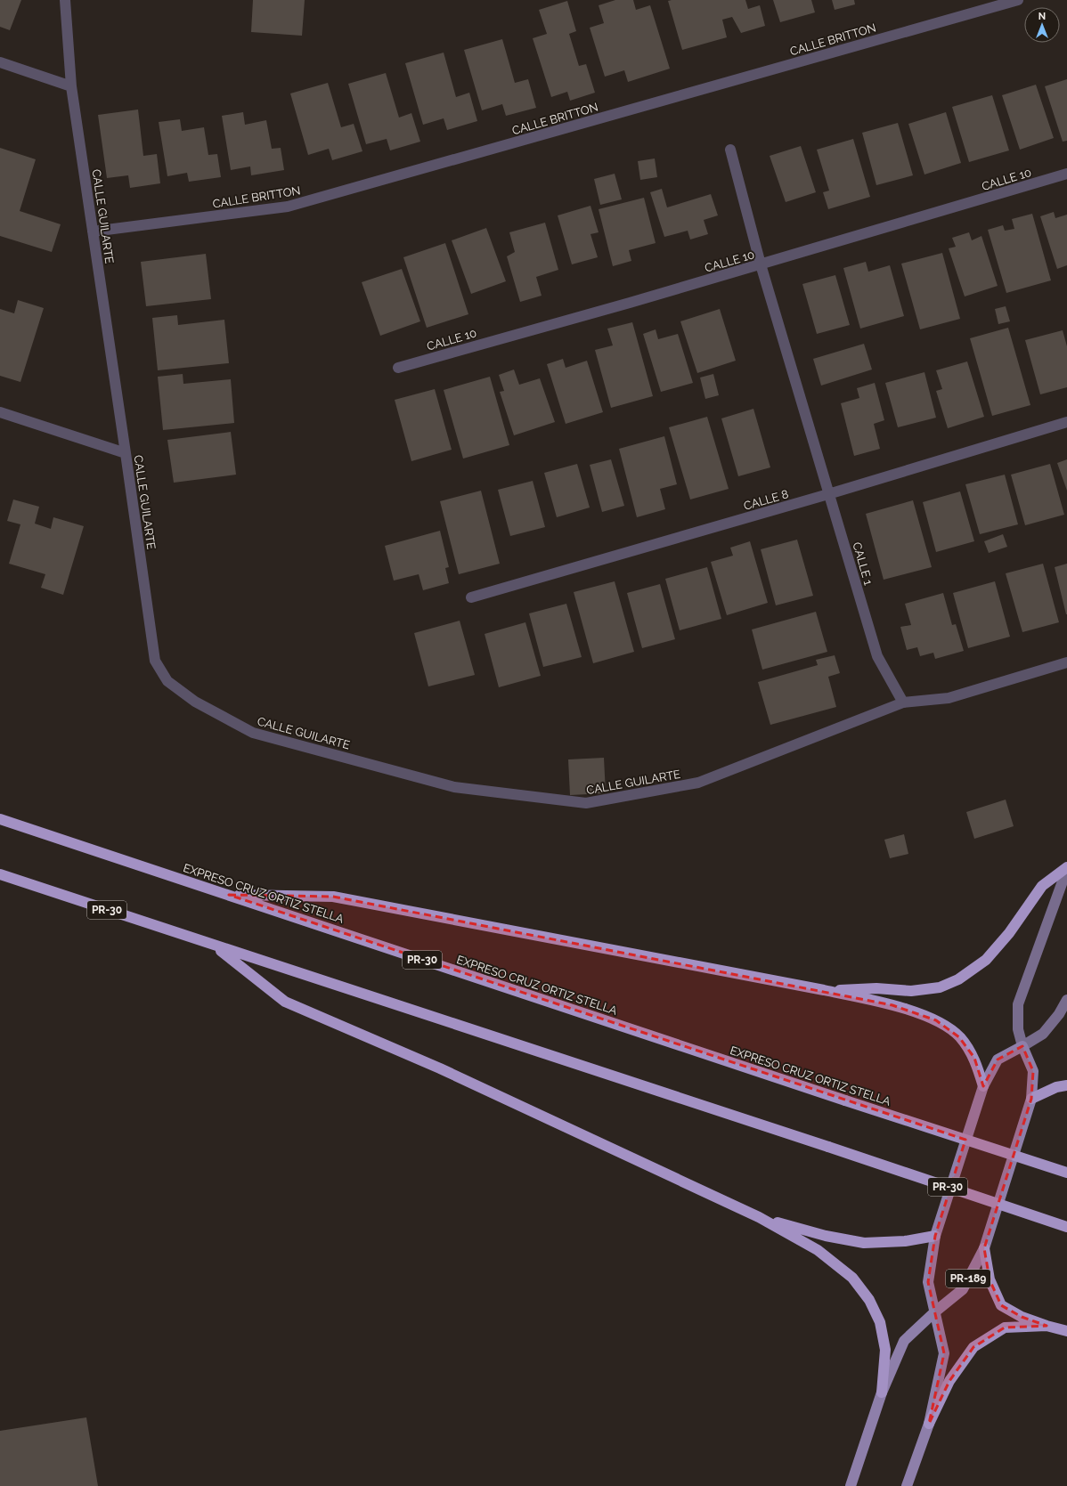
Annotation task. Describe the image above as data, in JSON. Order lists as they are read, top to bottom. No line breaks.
{"streets":{"highway":["EXPRESO CRUZ ORTIZ STELLA","PR-30"],"main road":["PR-189"],"street":["CALLE BRITTON","CALLE 10","CALLE GUILARTE","CALLE 8","CALLE 1"]},"crossings":[["CALLE BRITTON","CALLE GUILARTE"],["CALLE 10","CALLE 1"],["CALLE GUILARTE","CALLE 1"],["CALLE 8","CALLE 1"]],"north":"top"}
